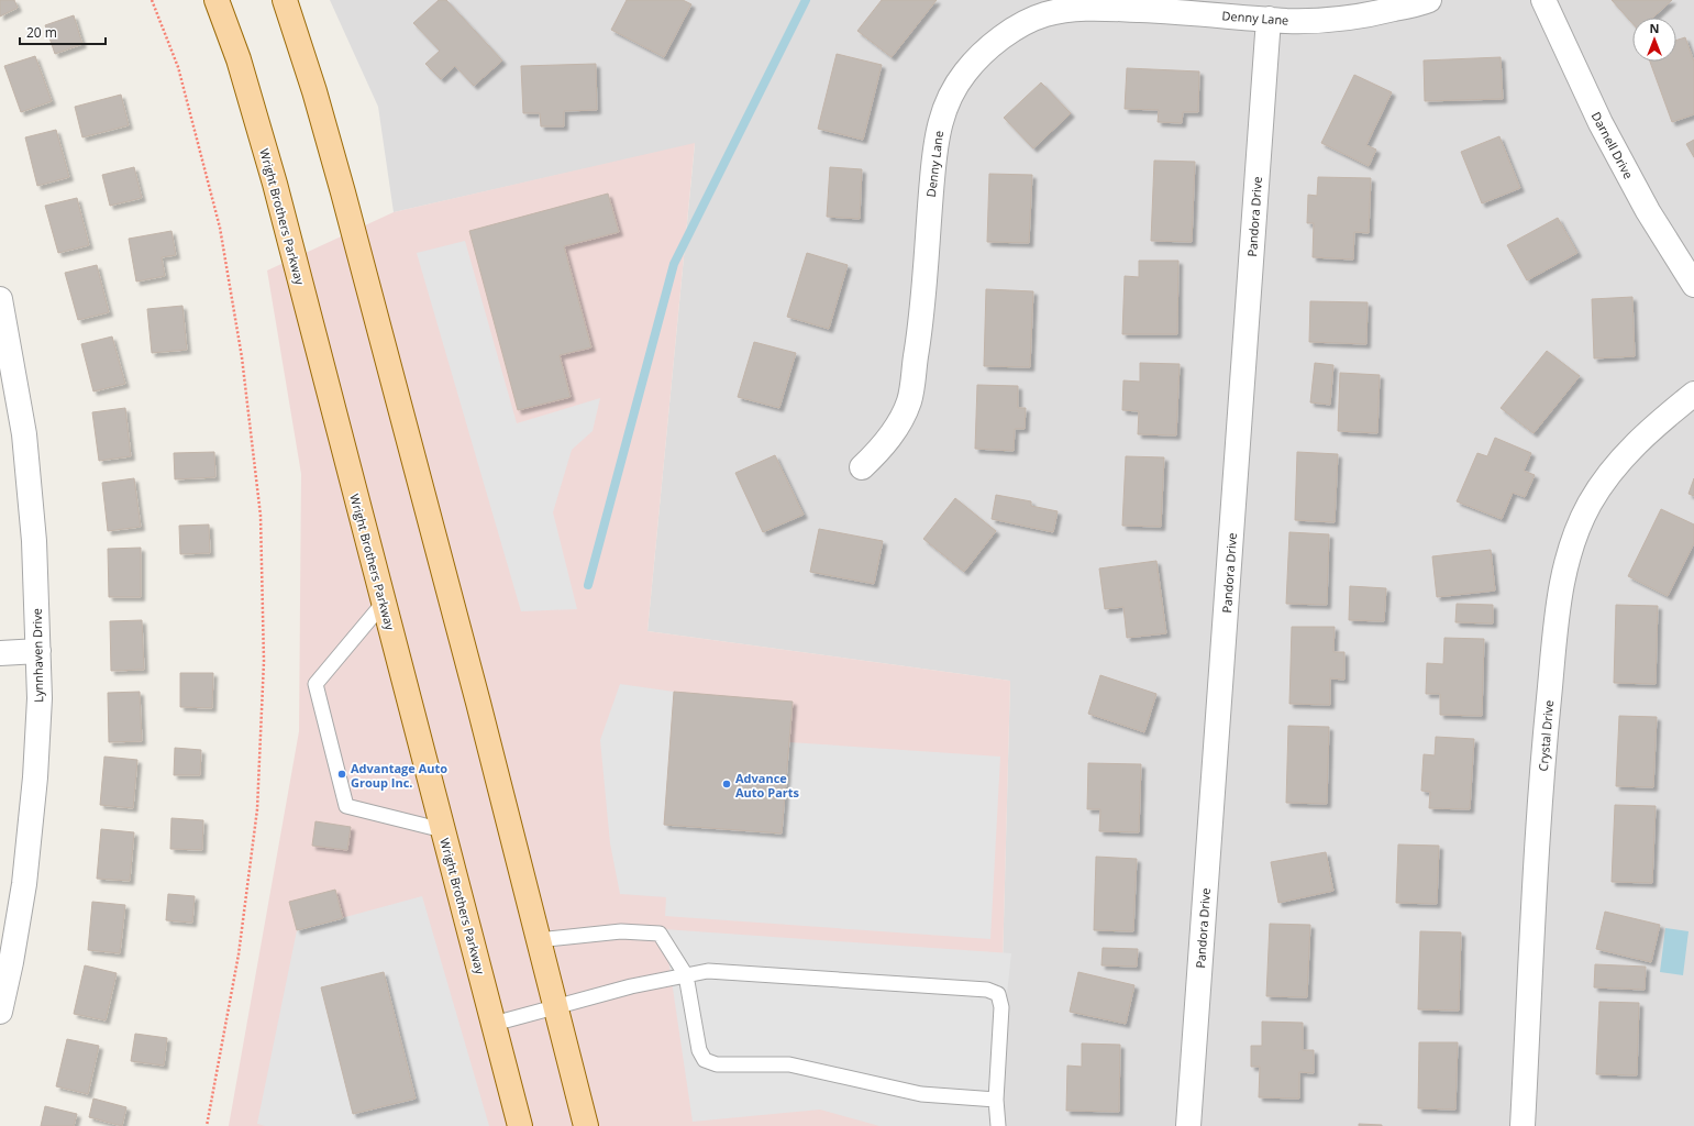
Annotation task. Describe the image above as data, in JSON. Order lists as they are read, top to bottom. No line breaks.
{"streets":{"main road":["Wright Brothers Parkway"],"street":["Denny Lane","Darnell Drive","Pandora Drive","Lynnhaven Drive","Crystal Drive"]},"crossings":[["Denny Lane","Pandora Drive"]],"places":["Advantage Auto Group Inc.","Advance Auto Parts"],"scale_bar":"20 m","north":"top"}
